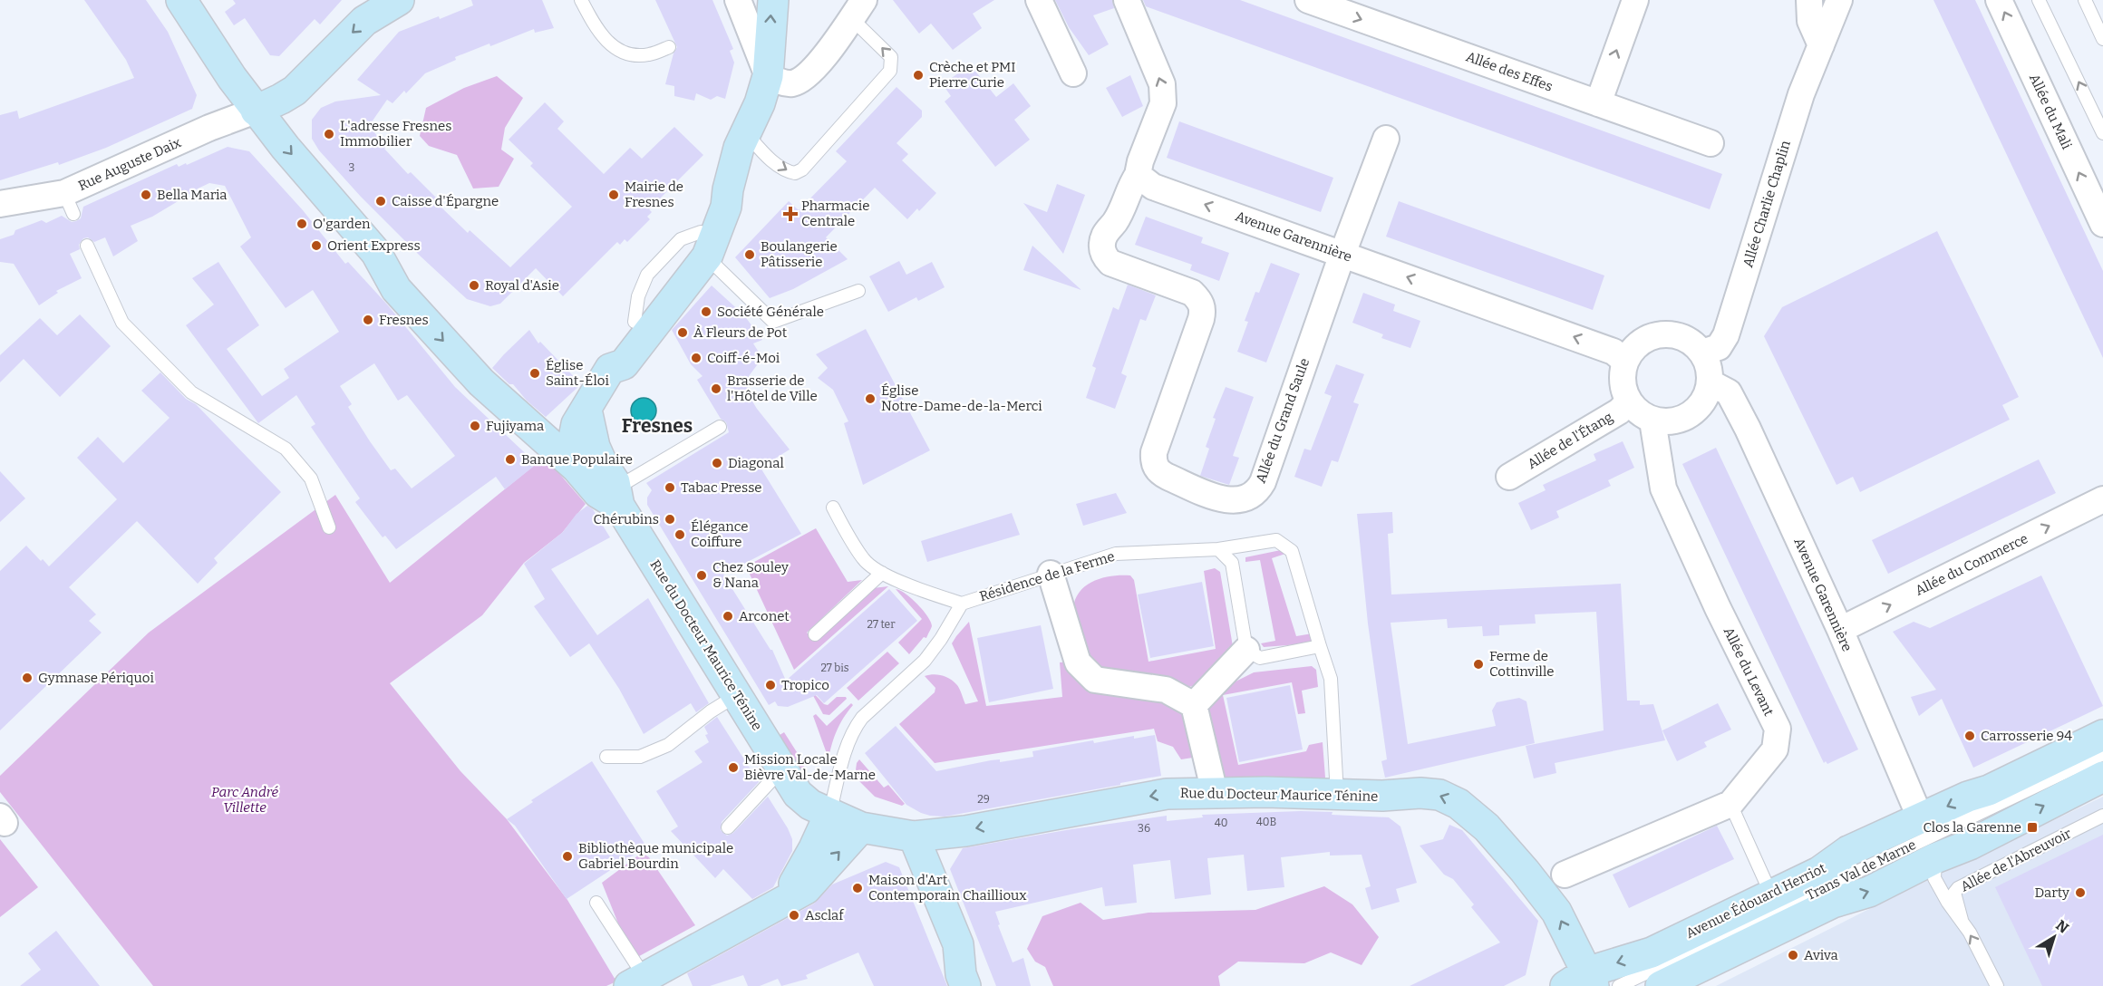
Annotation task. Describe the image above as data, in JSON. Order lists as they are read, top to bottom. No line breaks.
{"streets":{"street":["Allée des Effes","Allée du Mali","Rue Auguste Daix","Allée Charlie Chaplin","Avenue Garennière","Allée du Grand Saule","Allée de l'Étang","Allée du Commerce","Rue du Docteur Maurice Ténine","Allée du Levant","Avenue Édouard Herriot"],"lane":["Résidence de la Ferme","Allée de l'Abreuvoir","Trans Val de Marne"]},"crossings":[["Rue Auguste Daix","Rue du Docteur Maurice Ténine"],["Allée Charlie Chaplin","Avenue Garennière"],["Allée Charlie Chaplin","Allée de l'Étang"],["Allée Charlie Chaplin","Allée du Levant"],["Avenue Garennière","Allée du Grand Saule"],["Avenue Garennière","Allée de l'Étang"],["Avenue Garennière","Allée du Commerce"],["Avenue Garennière","Allée du Levant"],["Avenue Garennière","Trans Val de Marne"],["Avenue Garennière","Avenue Édouard Herriot"],["Allée de l'Étang","Allée du Levant"],["Résidence de la Ferme","Rue du Docteur Maurice Ténine"],["Rue du Docteur Maurice Ténine","Avenue Édouard Herriot"],["Trans Val de Marne","Avenue Édouard Herriot"]],"one_way":["Allée des Effes","Allée du Mali","Avenue Garennière","Allée du Commerce"],"districts":["Fresnes"],"parks":["Parc André Villette"],"places":{"other":["Crèche et PMI Pierre Curie","L'adresse Fresnes Immobilier","Bella Maria","Mairie de Fresnes","Caisse d'Épargne","O'garden","Orient Express","Boulangerie Pâtisserie","Royal d'Asie","Société Générale","Fresnes","À Fleurs de Pot","Coiff-é-Moi","Église Saint-Éloi","Brasserie de l'Hôtel de Ville","Église Notre-Dame-de-la-Merci","Fujiyama","Banque Populaire","Diagonal","Tabac Presse","Chérubins","Élégance Coiffure","Chez Souley & Nana","Arconet","Ferme de Cottinville","Gymnase Périquoi","Tropico","Carrosserie 94","Mission Locale Bièvre Val-de-Marne","Bibliothèque municipale Gabriel Bourdin","Maison d'Art Contemporain Chaillioux","Darty","Asclaf","Aviva"],"health":["Pharmacie Centrale"],"transit":["Clos la Garenne"]},"house_numbers":["3","27 ter","27 bis","29","40B","40","36"],"north":"top right"}
